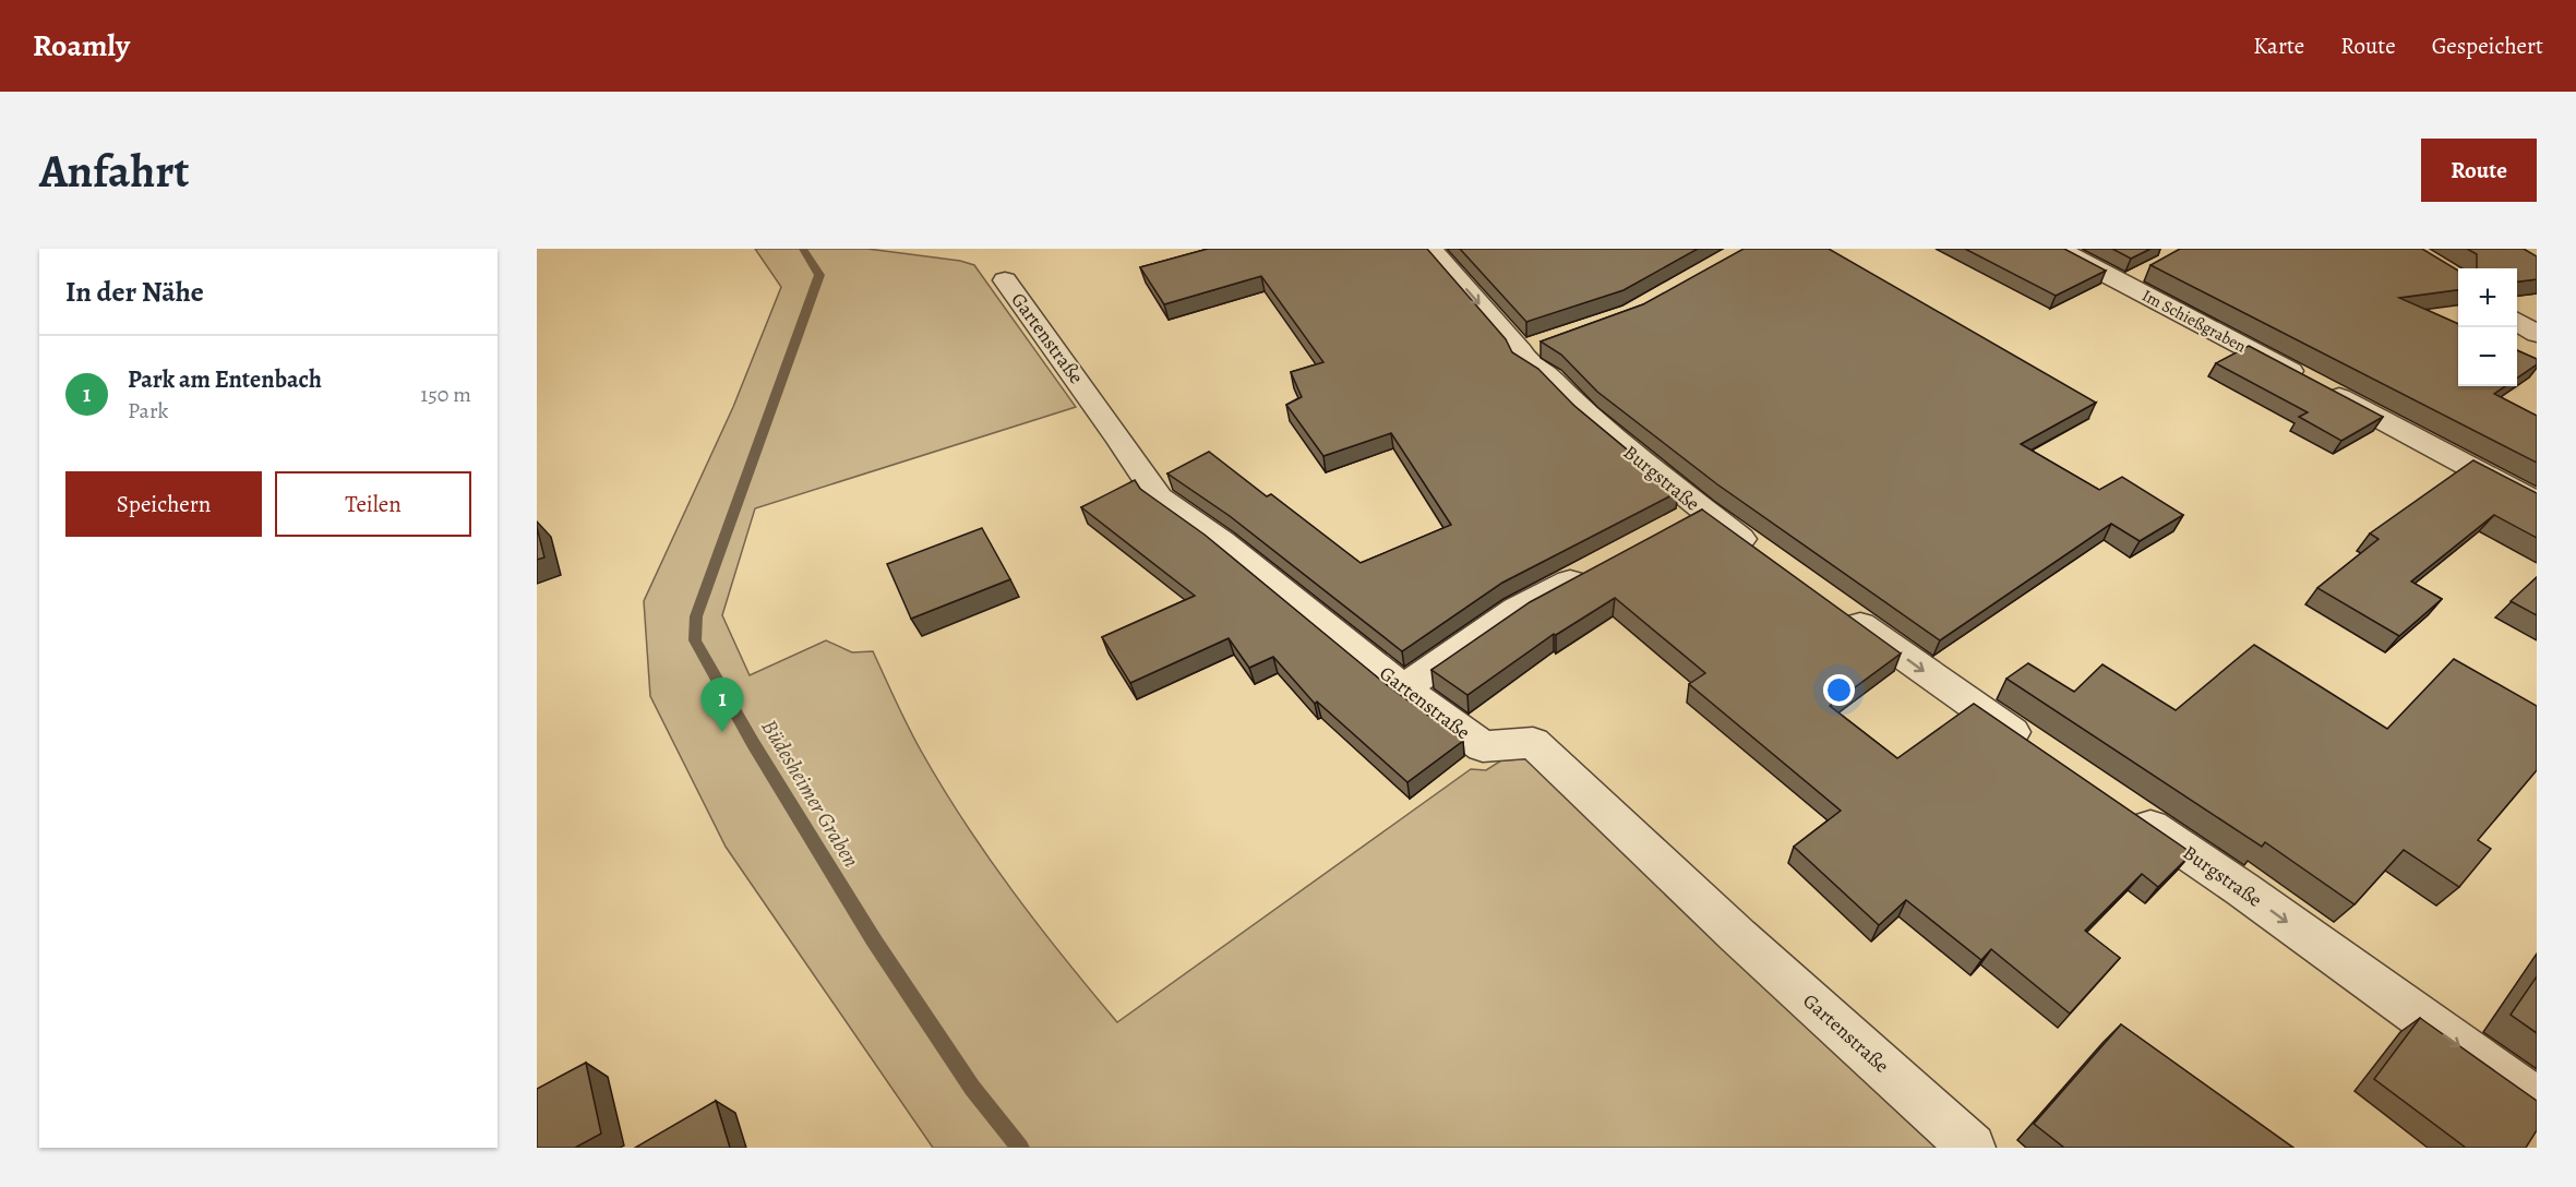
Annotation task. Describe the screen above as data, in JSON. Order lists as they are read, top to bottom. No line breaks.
{"streets":{"street":["Im Schießgraben","Gartenstraße","Burgstraße"]},"one_way":["Burgstraße"],"water":["Büdesheimer Graben"],"page":{"header":"Roamly","nav":["Karte","Route","Gespeichert"],"buttons":["Route",["Speichern","Teilen"]],"title":"Anfahrt","heading":"In der Nähe","map_buttons":["+","−"],"list":[{"mark":"1","name":"Park am Entenbach","note":"Park","value":"150 m"}],"pins":"1"}}
